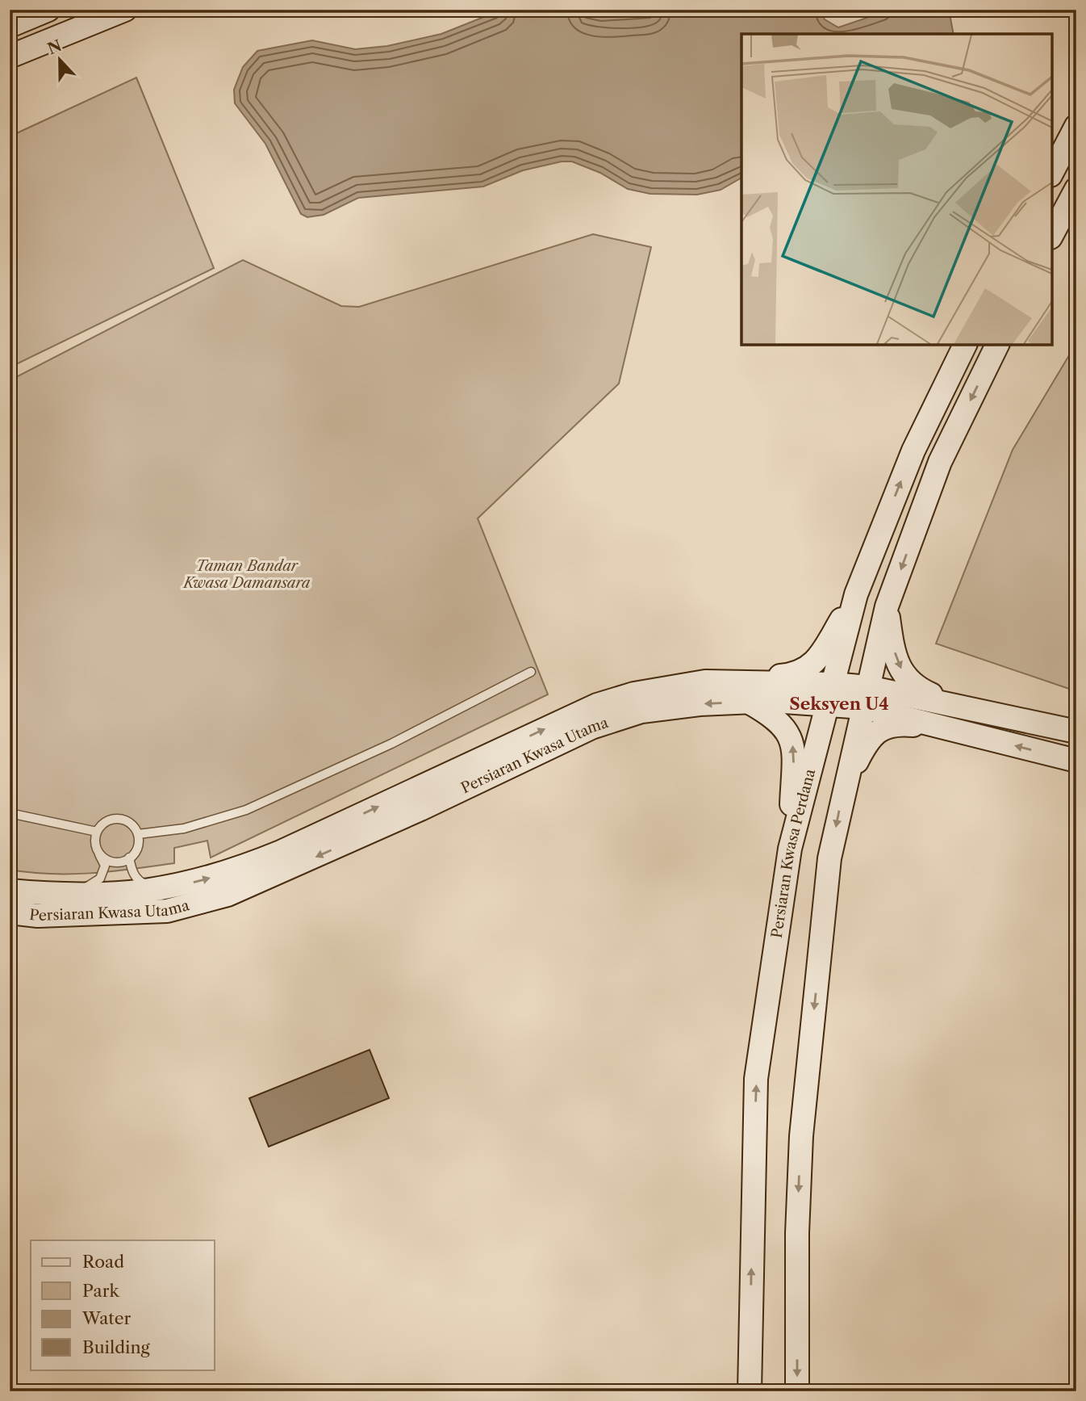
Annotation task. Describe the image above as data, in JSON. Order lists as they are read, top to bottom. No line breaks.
{"streets":{"main road":["Persiaran Kwasa Utama","Persiaran Kwasa Perdana"]},"crossings":[["Persiaran Kwasa Utama","Persiaran Kwasa Perdana"]],"districts":["Seksyen U4"],"parks":["Taman Bandar Kwasa Damansara"],"legend":["Road","Park","Water","Building"],"north":"top"}
